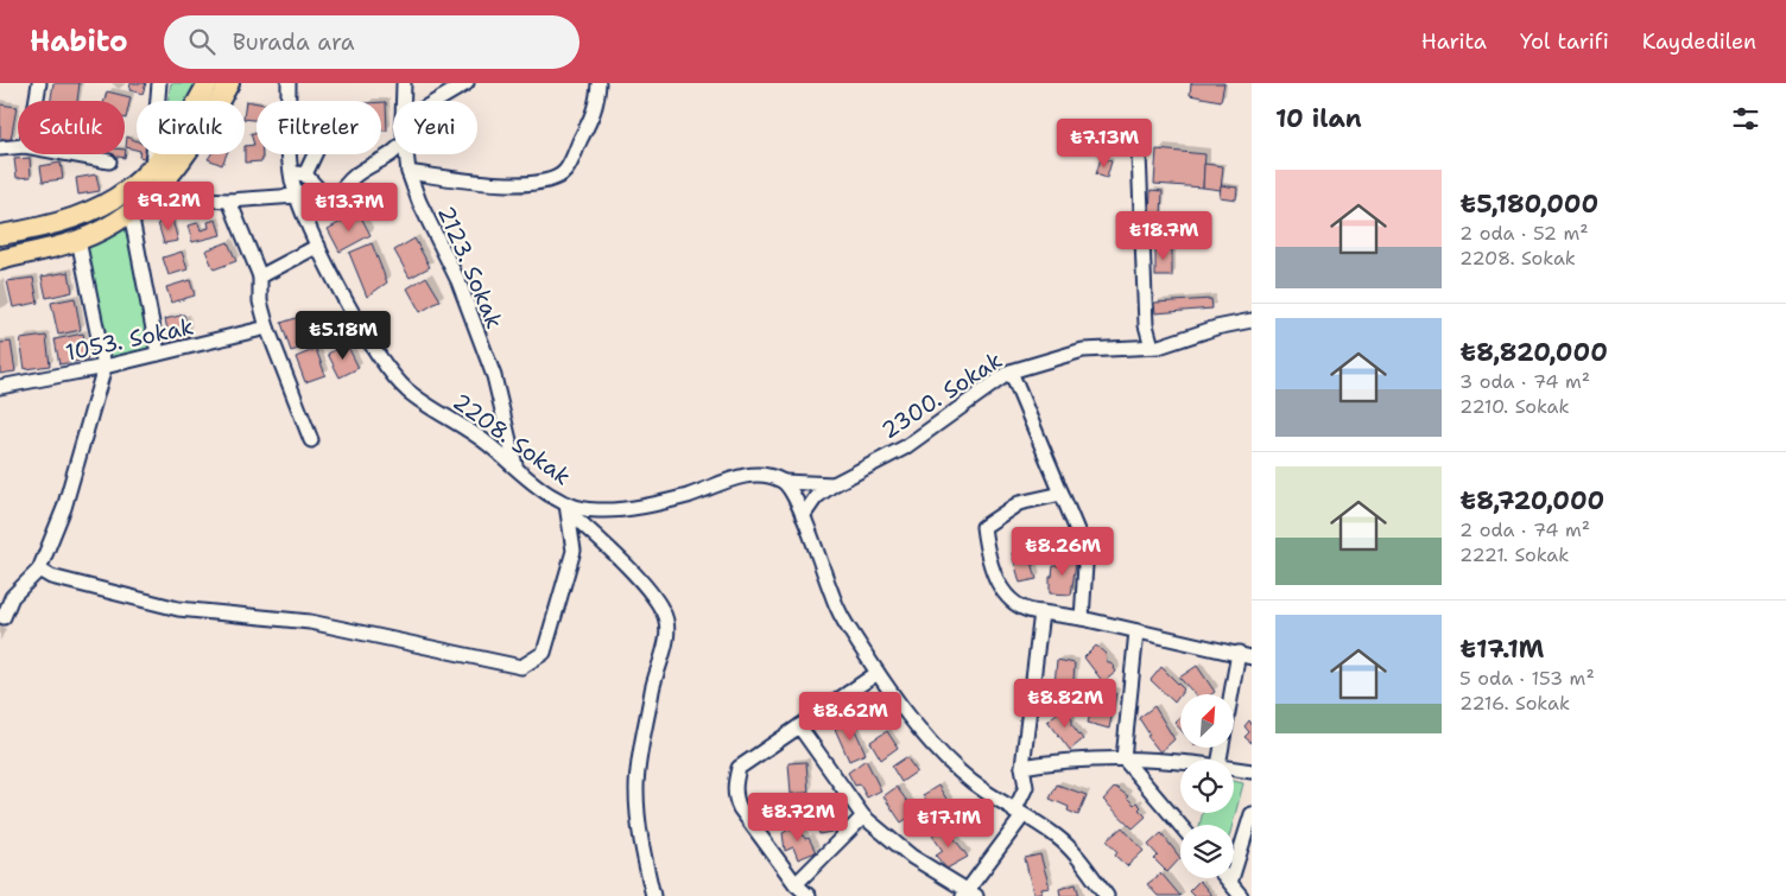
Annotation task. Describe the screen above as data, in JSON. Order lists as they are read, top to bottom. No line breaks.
{"streets":{"street":["2123. Sokak","1053. Sokak","2300. Sokak","2208. Sokak"]},"crossings":[["2123. Sokak","2208. Sokak"],["2300. Sokak","2208. Sokak"]],"north":"top right","page":{"header":"Habito","search":"Burada ara","nav":["Harita","Yol tarifi","Kaydedilen"],"heading":"10 ilan","chip":["Satılık","Kiralık","Filtreler","Yeni"],"price":["₺7.13M","₺9.2M","₺13.7M","₺18.7M","₺5.18M","₺8.26M","₺8.82M","₺8.62M","₺8.72M","₺17.1M"],"list":[{"name":"₺5,180,000","note":"2 oda · 52 m² · 2208. Sokak"},{"name":"₺8,820,000","note":"3 oda · 74 m² · 2210. Sokak"},{"name":"₺8,720,000","note":"2 oda · 74 m² · 2221. Sokak"},{"name":"₺17.1M","note":"5 oda · 153 m² · 2216. Sokak"}]}}
